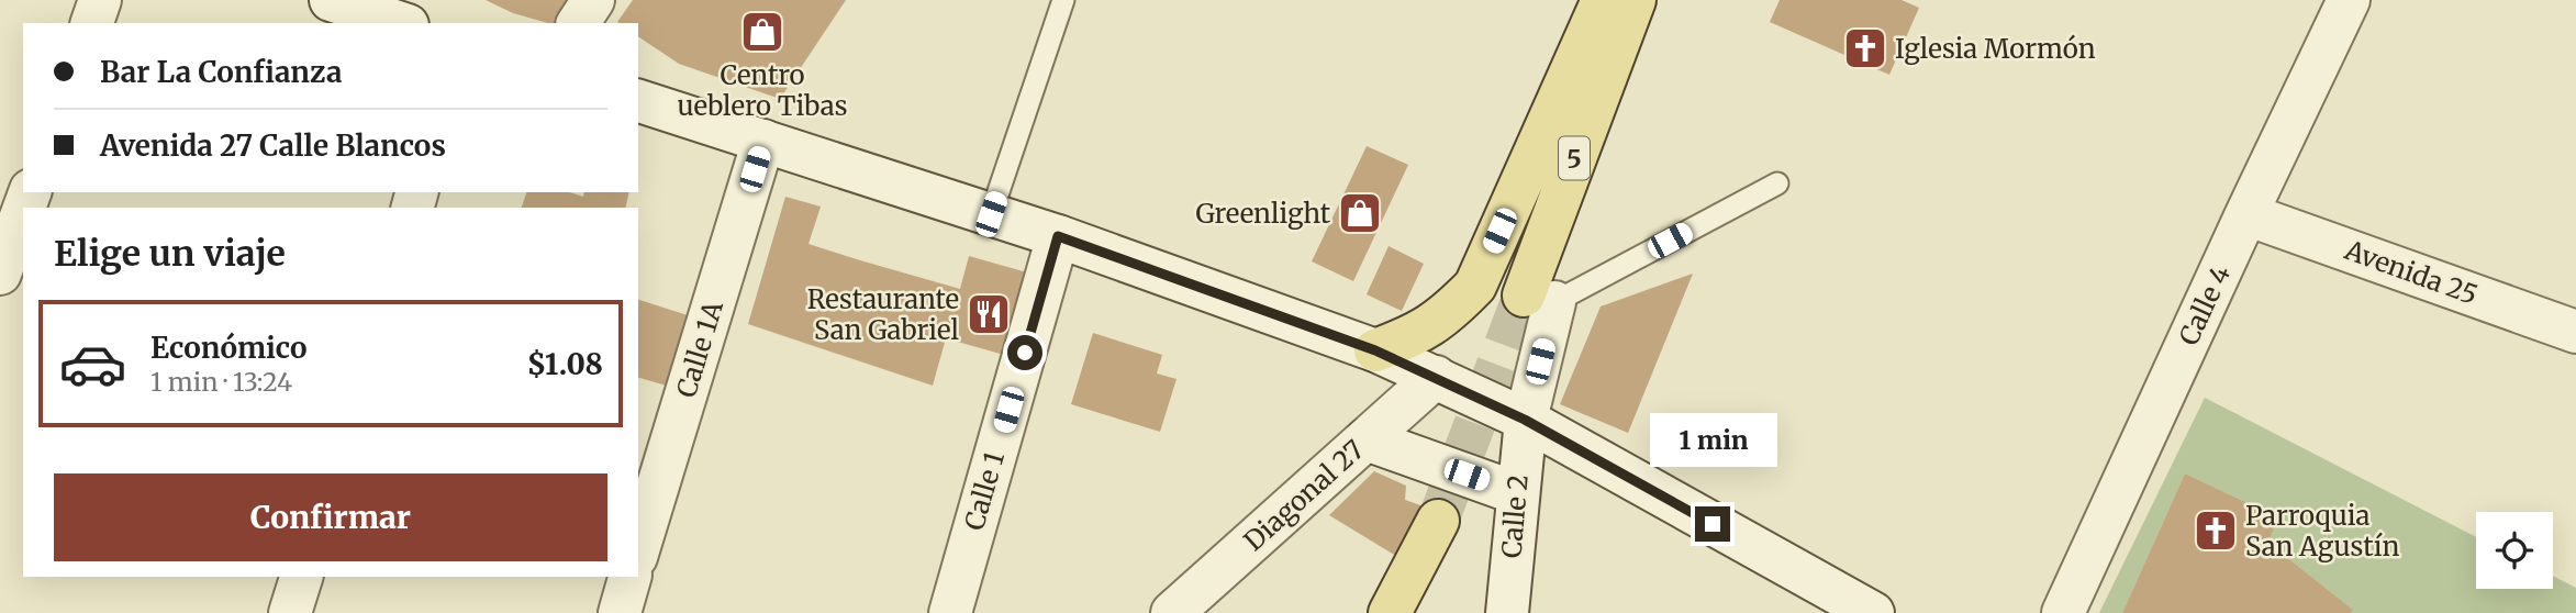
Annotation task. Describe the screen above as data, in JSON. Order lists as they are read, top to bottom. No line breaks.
{"streets":{"main road":["5"],"street":["Avenida 25","Calle 4","Calle 1A","Calle 1","Diagonal 27","Calle 2"]},"crossings":[["5","Calle 2"],["Avenida 25","Calle 4"]],"places":{"shop":["Centro ueblero Tibas","Greenlight"],"church":["Iglesia Mormón","Parroquia San Agustín"],"restaurant":["Restaurante San Gabriel"]},"page":{"banner":["Bar La Confianza","Avenida 27 Calle Blancos"],"heading":"Elige un viaje","list":[{"name":"Económico","note":"1 min · 13:24","value":"$1.08"}],"bubble":"1 min","buttons":"Confirmar"}}
